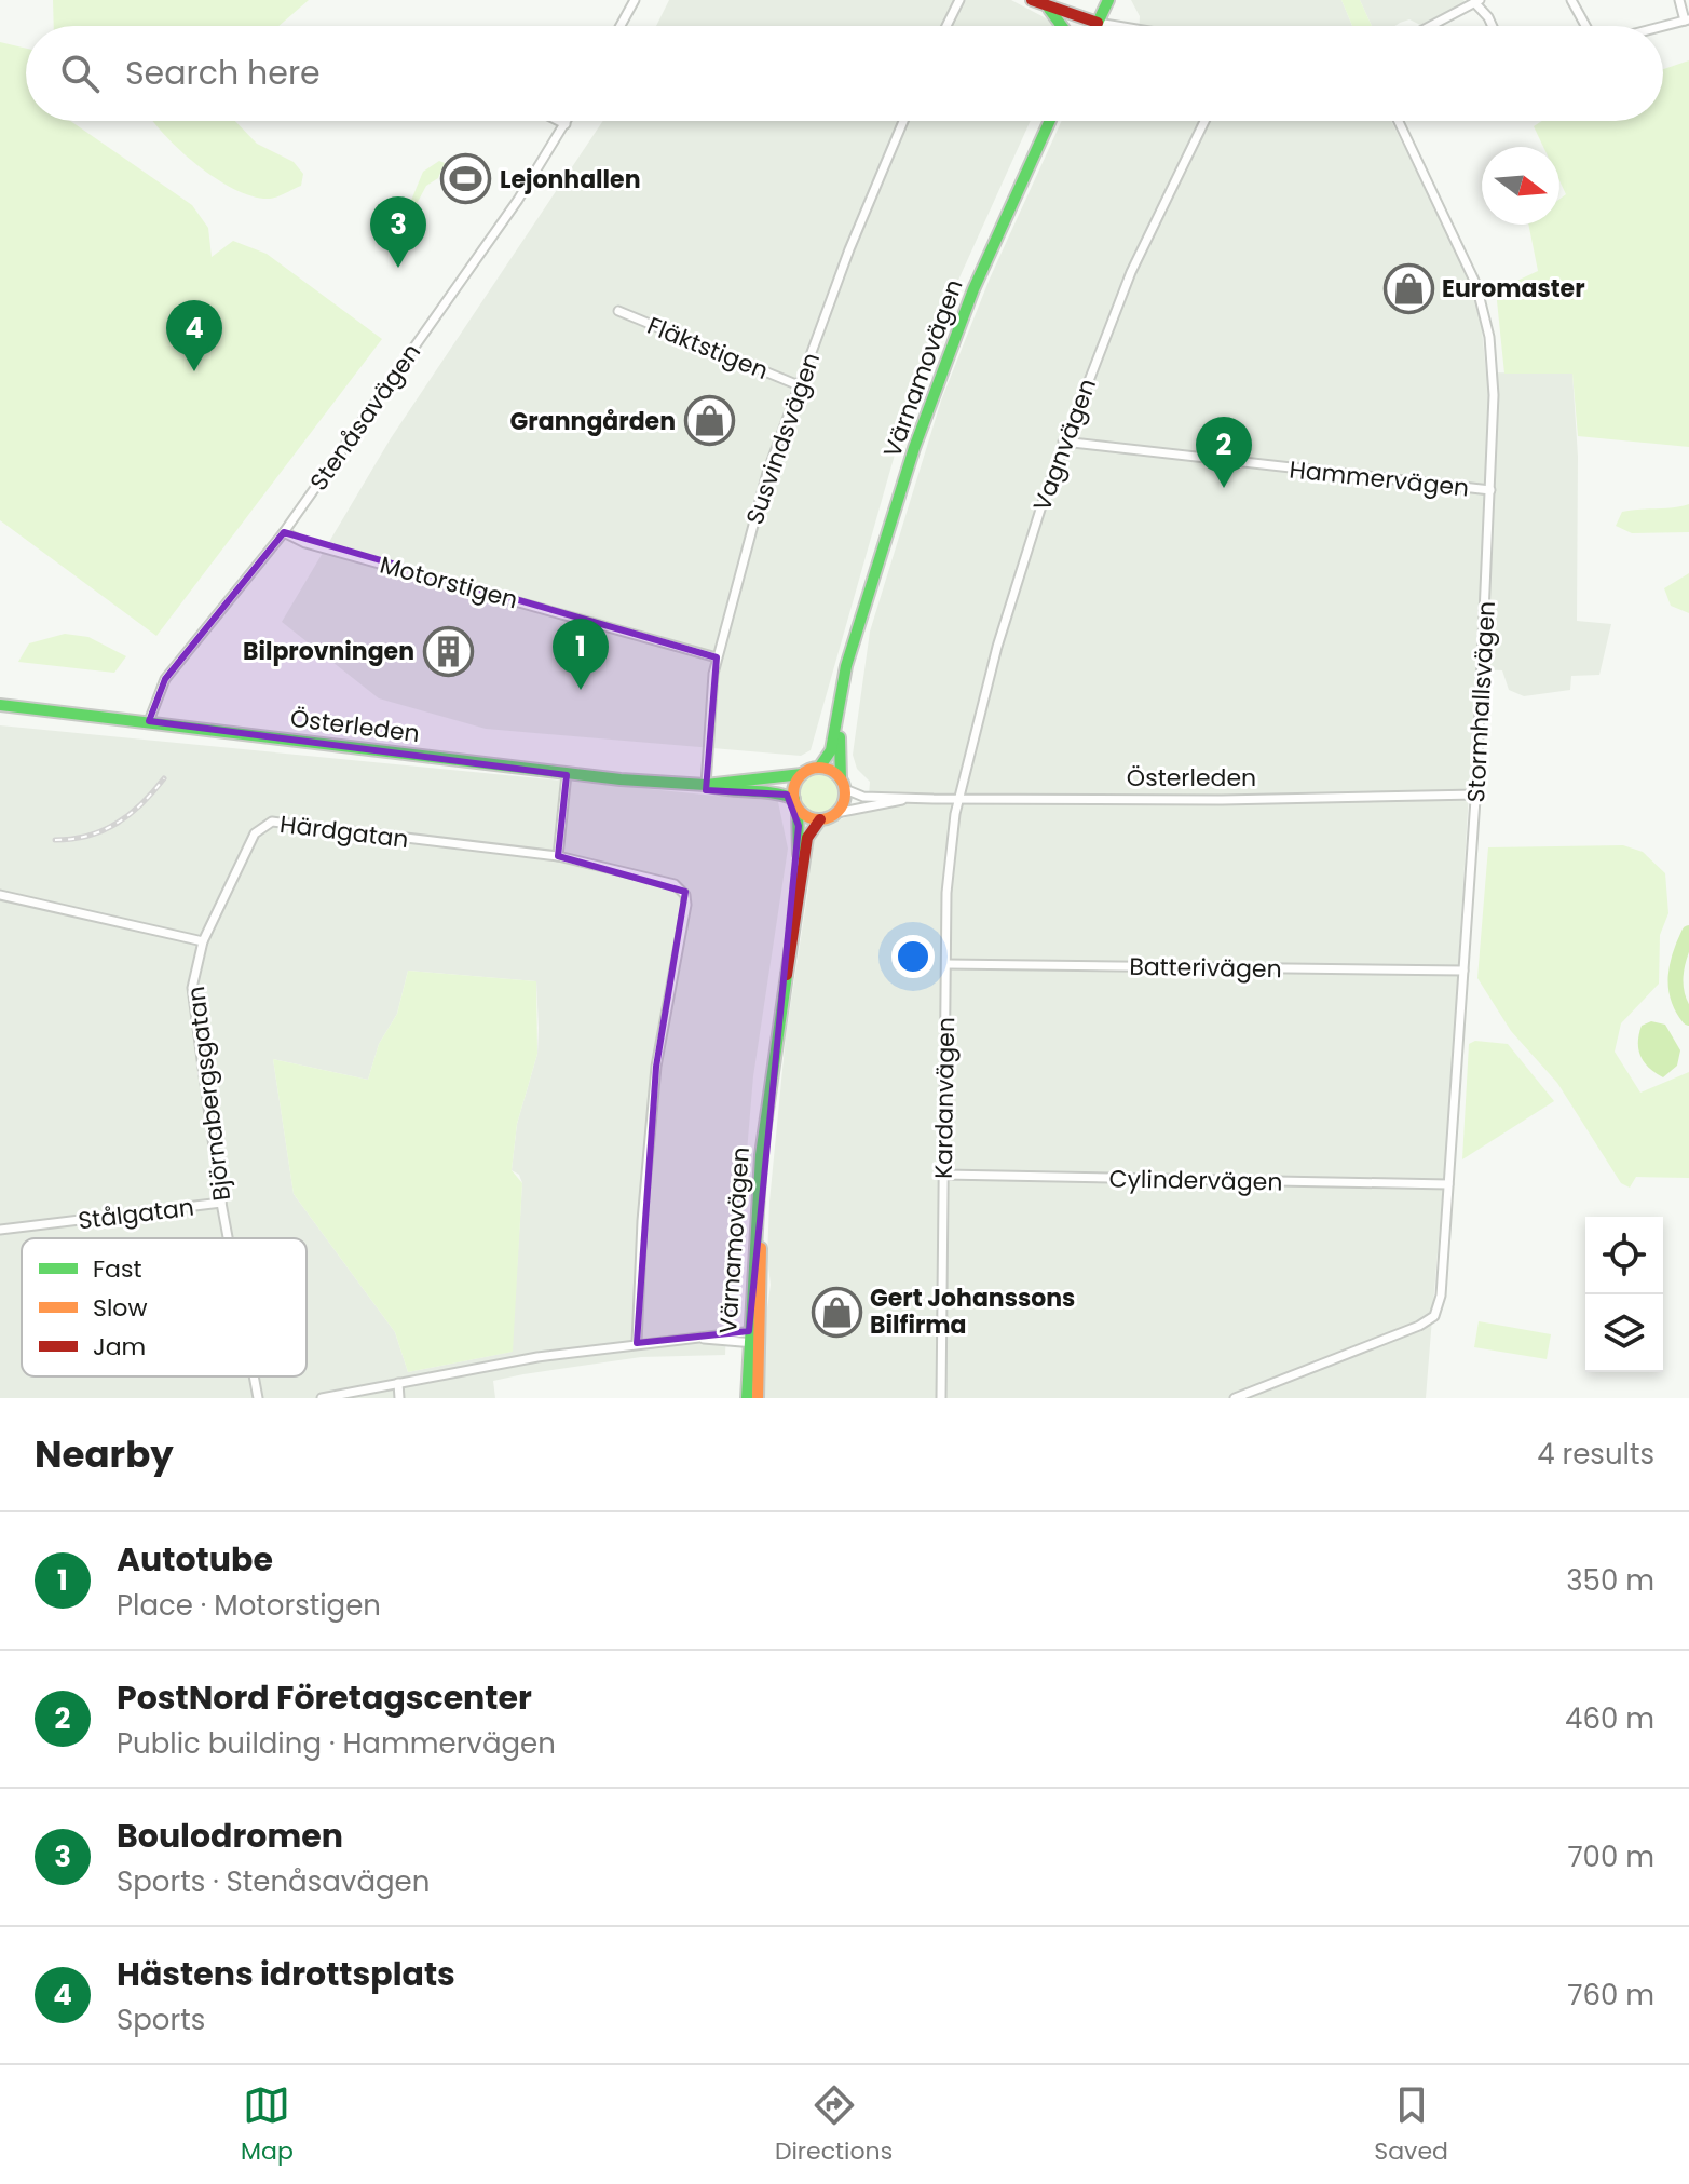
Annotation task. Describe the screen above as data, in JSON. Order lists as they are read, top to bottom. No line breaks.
{"streets":{"main road":["Värnamovägen","Österleden"],"street":["Fläktstigen","Stenåsavägen","Susvindsvägen","Vagnvägen","Hammervägen","Motorstigen","Stormhallsvägen","Härdgatan","Batterivägen","Björnabergsgatan","Kardanvägen","Cylindervägen","Stålgatan"]},"crossings":[["Fläktstigen","Susvindsvägen"],["Värnamovägen","Österleden"],["Stenåsavägen","Motorstigen"],["Stenåsavägen","Österleden"],["Susvindsvägen","Motorstigen"],["Susvindsvägen","Österleden"],["Vagnvägen","Hammervägen"],["Vagnvägen","Österleden"],["Vagnvägen","Kardanvägen"],["Hammervägen","Stormhallsvägen"],["Stormhallsvägen","Österleden"],["Stormhallsvägen","Batterivägen"],["Stormhallsvägen","Cylindervägen"],["Österleden","Kardanvägen"],["Härdgatan","Björnabergsgatan"],["Batterivägen","Kardanvägen"],["Björnabergsgatan","Stålgatan"],["Kardanvägen","Cylindervägen"]],"places":{"sports":["Lejonhallen"],"shop":["Euromaster","Granngården","Gert Johanssons Bilfirma"],"building":["Bilprovningen"]},"legend":["Fast","Slow","Jam"],"north":"right","page":{"search":"Search here","pins":["3","4","2","1"],"heading":["Nearby","4 results"],"list":[{"mark":"1","name":"Autotube","note":"Place · Motorstigen","value":"350 m"},{"mark":"2","name":"PostNord Företagscenter","note":"Public building · Hammervägen","value":"460 m"},{"mark":"3","name":"Boulodromen","note":"Sports · Stenåsavägen","value":"700 m"},{"mark":"4","name":"Hästens idrottsplats","note":"Sports","value":"760 m"}],"nav":["Map","Directions","Saved"]}}
